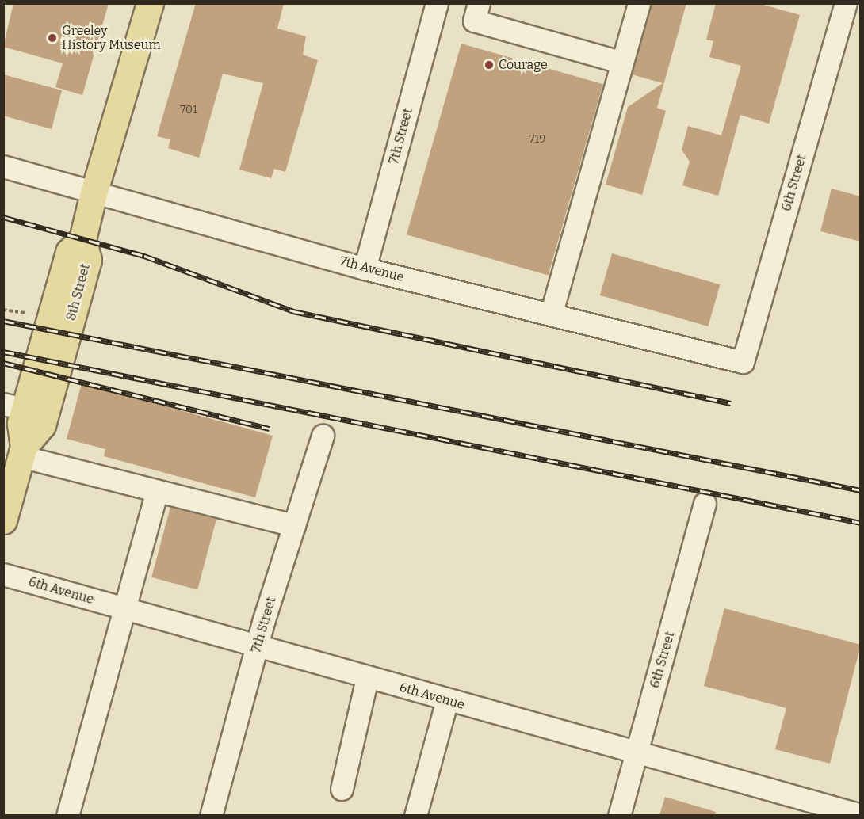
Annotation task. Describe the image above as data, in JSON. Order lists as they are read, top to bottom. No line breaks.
{"streets":{"main road":["8th Street"],"street":["7th Street","6th Street","7th Avenue","6th Avenue"]},"crossings":[["7th Street","7th Avenue"],["7th Street","6th Avenue"],["6th Street","7th Avenue"],["6th Street","6th Avenue"],["7th Avenue","8th Street"]],"places":["Greeley History Museum","Courage"],"house_numbers":["701","719"]}
